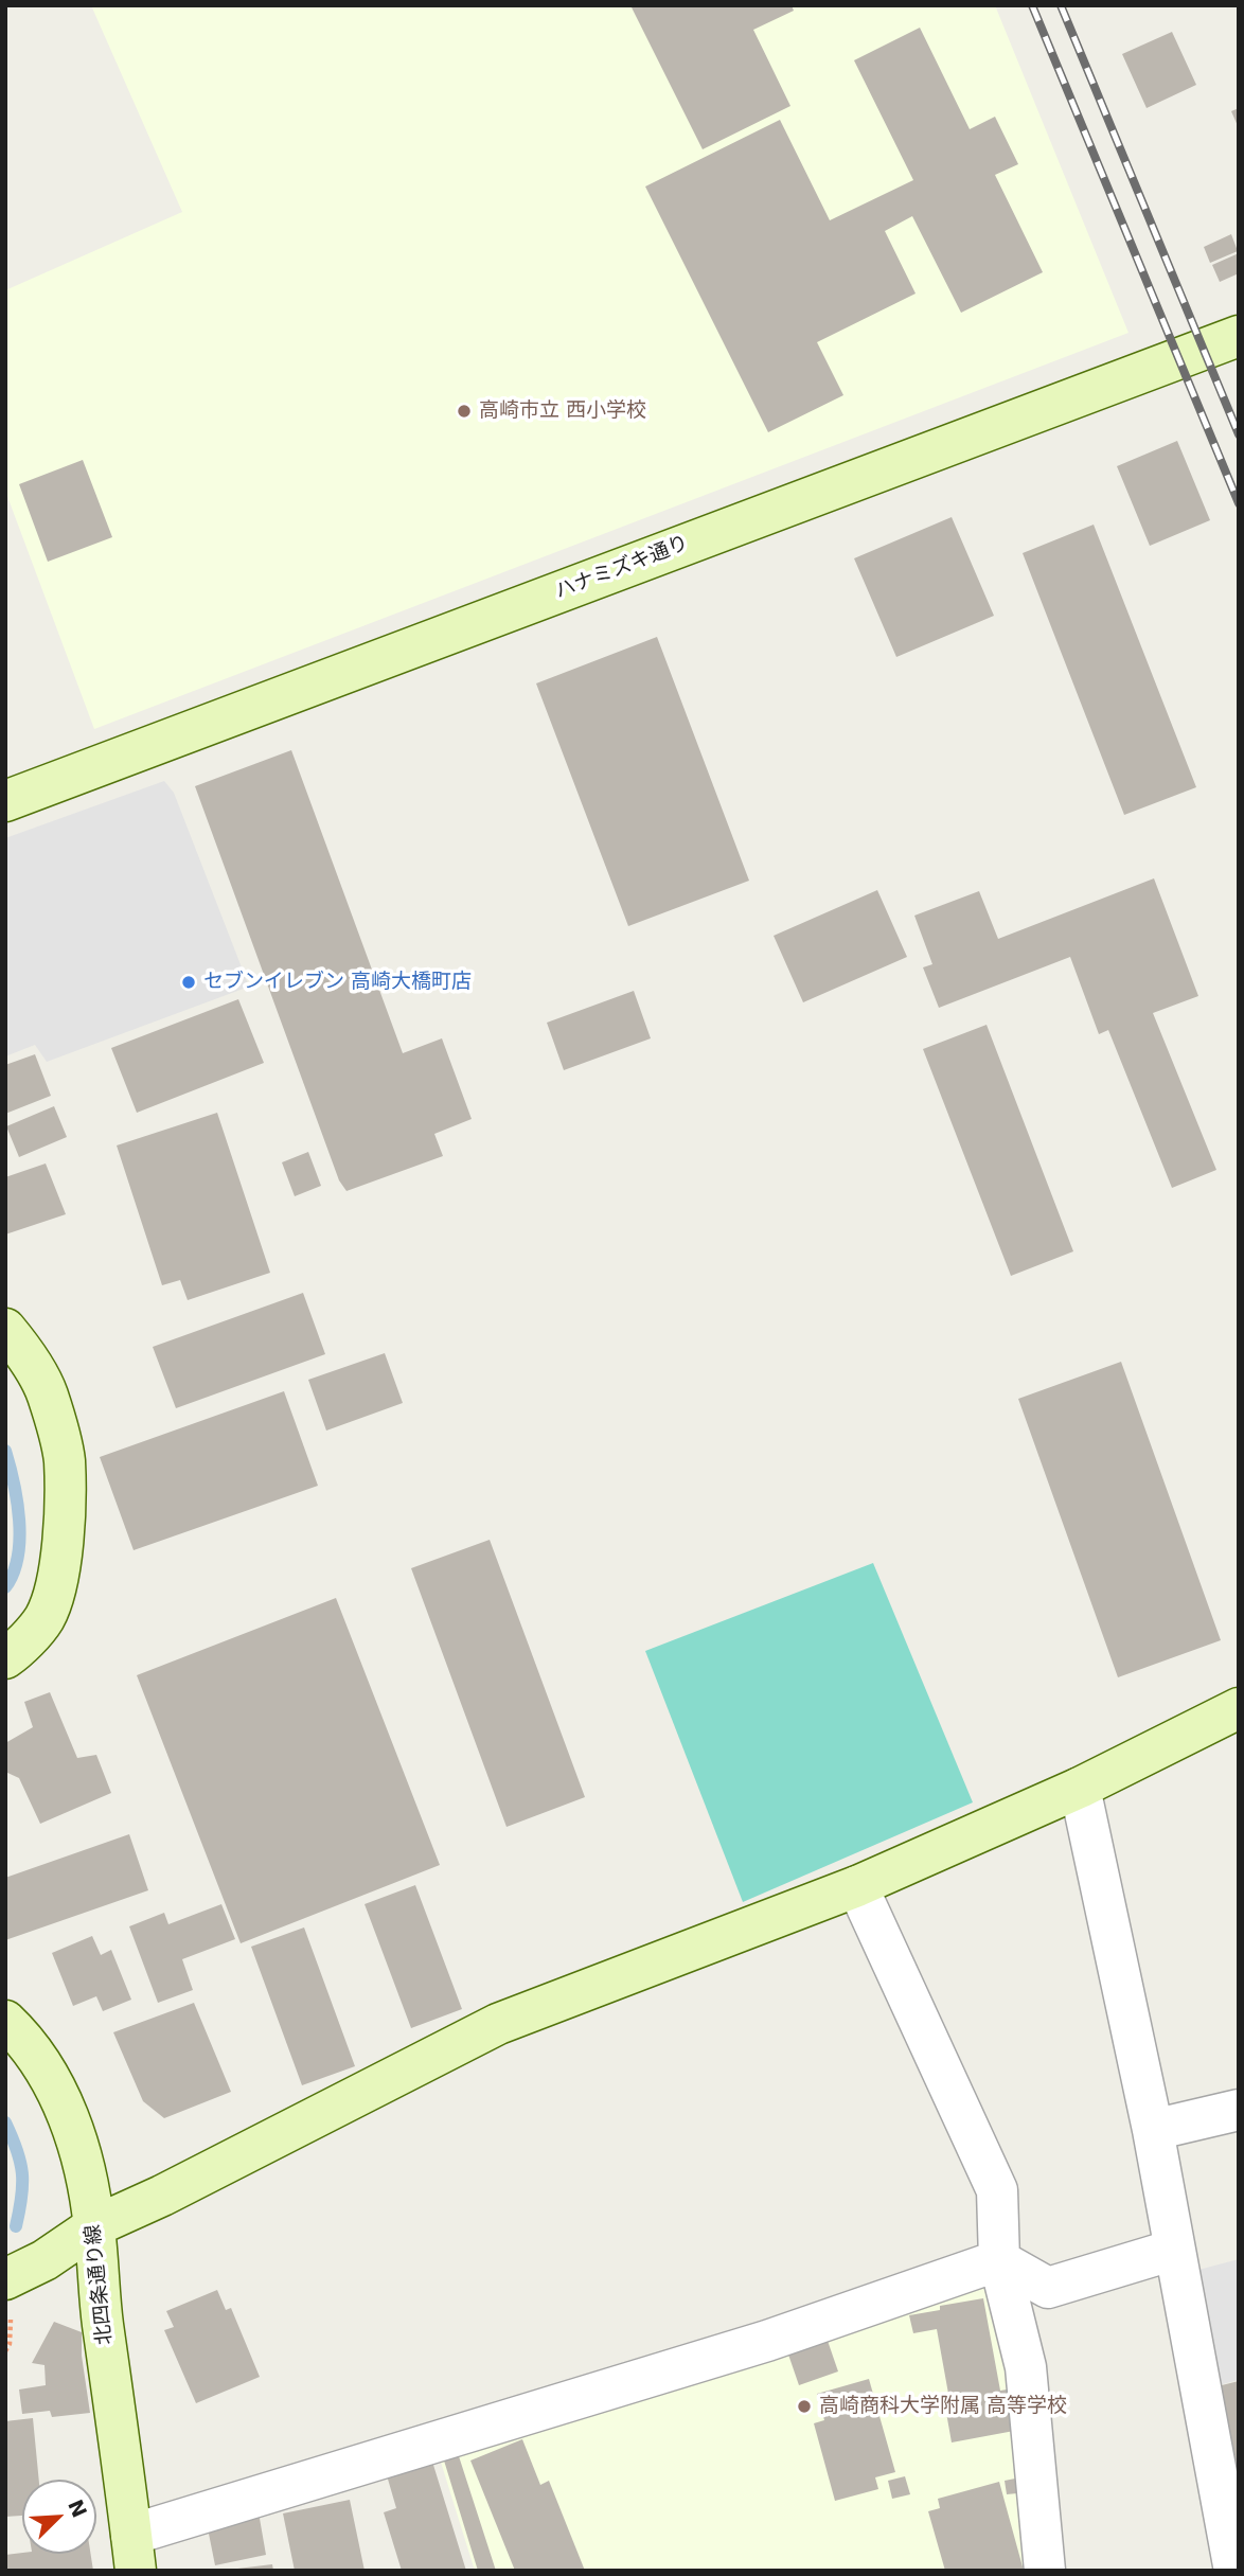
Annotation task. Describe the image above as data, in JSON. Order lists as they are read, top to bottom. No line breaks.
{"streets":{"street":["ハナミズキ通り","北四条通り線"]},"places":["高崎市立 西小学校","セブンイレブン 高崎大橋町店","高崎商科大学附属 高等学校"],"north":"top right"}
